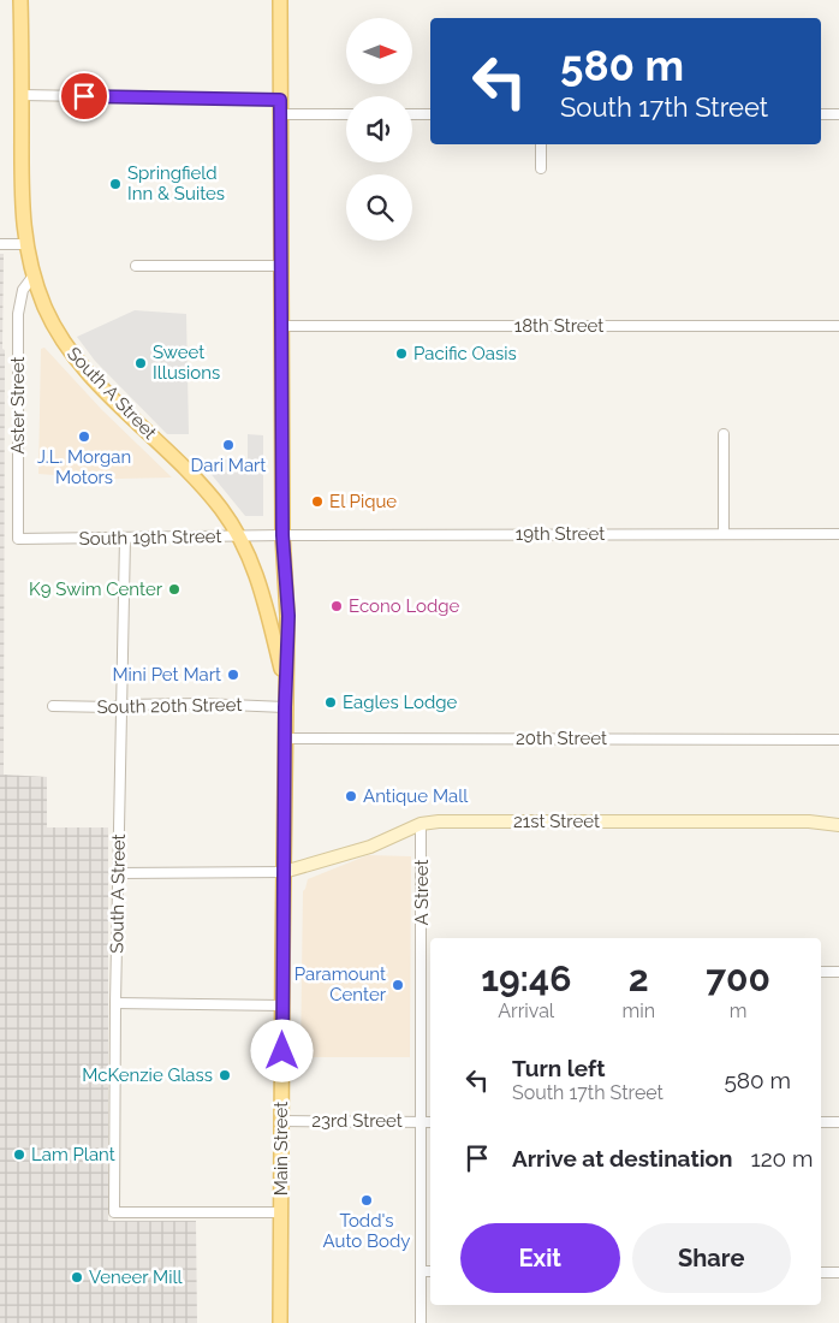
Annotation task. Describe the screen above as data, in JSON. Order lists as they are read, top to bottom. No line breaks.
{"streets":{"main road":["South A Street","Main Street"],"street":["18th Street","Aster Street","19th Street","South 19th Street","South 20th Street","20th Street","21st Street","A Street","23rd Street"]},"crossings":[["18th Street","Main Street"],["South A Street","Aster Street"],["South A Street","South 19th Street"],["South A Street","South 20th Street"],["South A Street","Main Street"],["Aster Street","South 19th Street"],["19th Street","South 19th Street"],["19th Street","Main Street"],["South 19th Street","Main Street"],["South 20th Street","Main Street"],["20th Street","Main Street"],["21st Street","A Street"],["21st Street","Main Street"],["A Street","23rd Street"],["23rd Street","Main Street"]],"places":["Springfield Inn & Suites","Pacific Oasis","Sweet Illusions","J.L. Morgan Motors","Dari Mart","El Pique","K9 Swim Center","Econo Lodge","Mini Pet Mart","Eagles Lodge","Antique Mall","Paramount Center","McKenzie Glass","Lam Plant","Todd's Auto Body","Veneer Mill"],"north":"right","page":{"turn":["580 m","South 17th Street"],"eta":["19:46","Arrival","2","min","700","m"],"list":[{"name":"Turn left","note":"South 17th Street","value":"580 m"},{"name":"Arrive at destination","value":"120 m"}],"buttons":["Exit","Share"]}}
